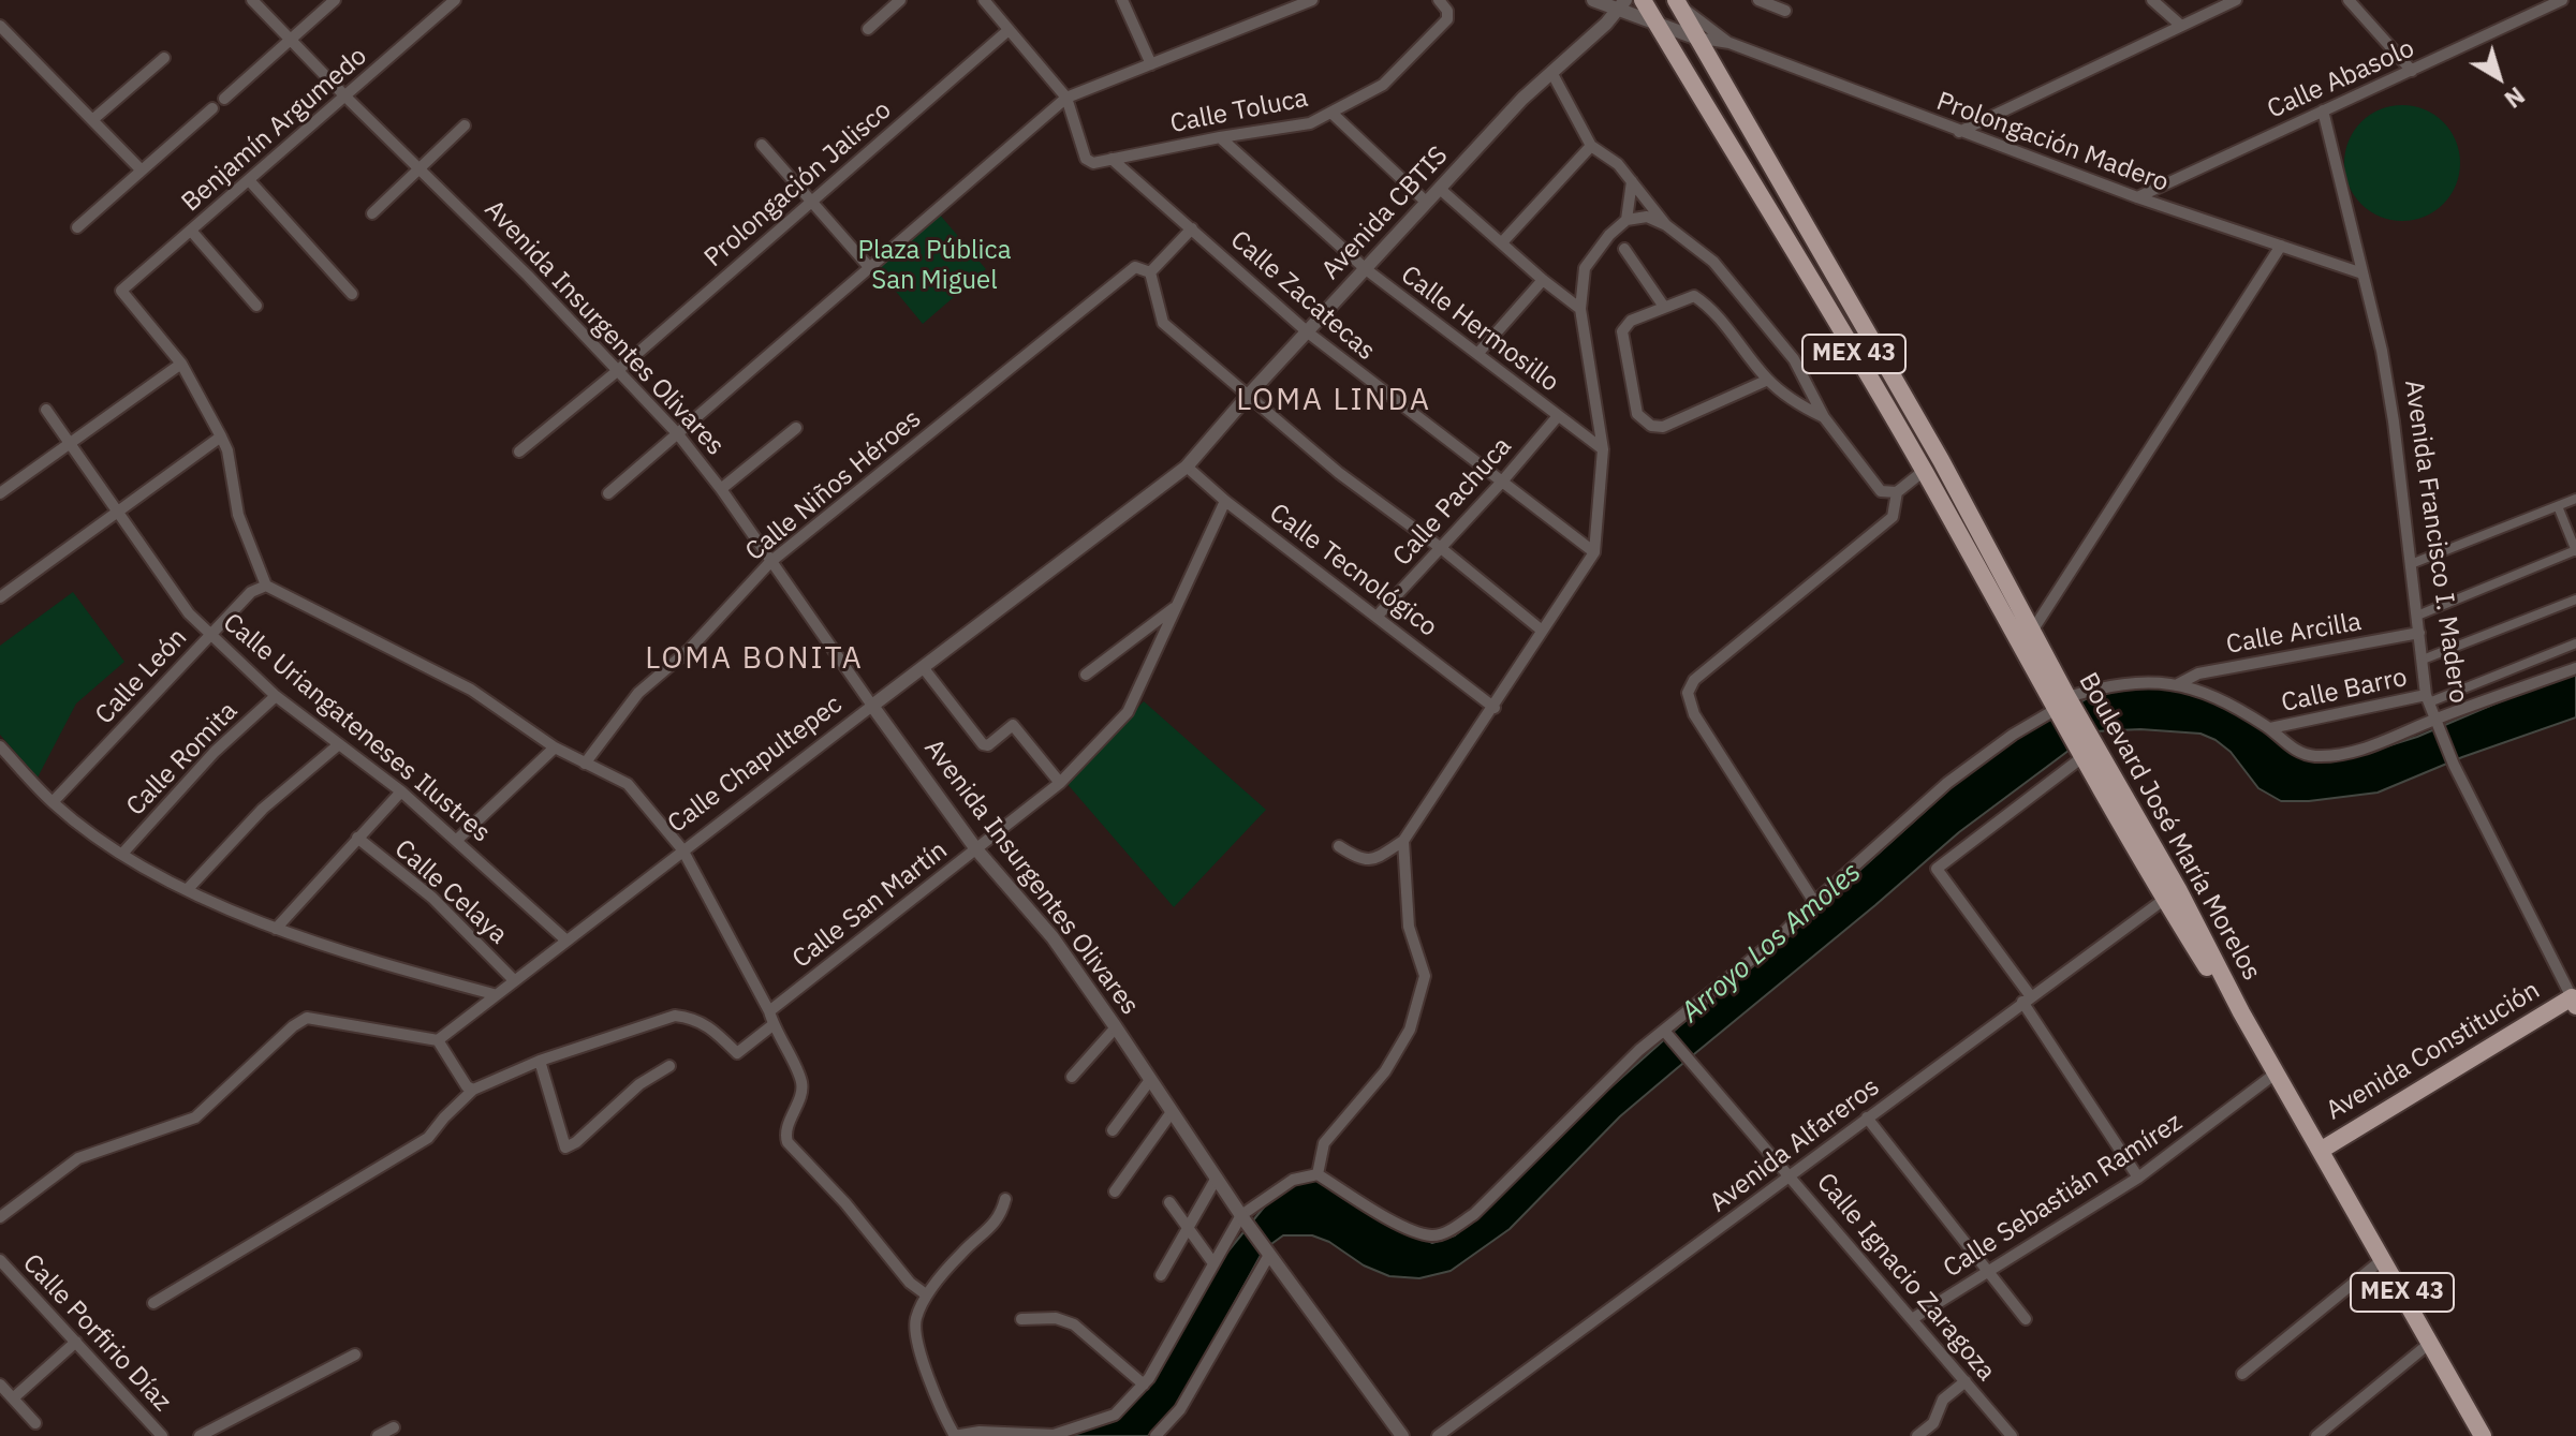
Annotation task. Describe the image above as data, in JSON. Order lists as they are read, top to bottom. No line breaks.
{"streets":{"main road":["MEX 43","Boulevard José María Morelos","Avenida Constitución"],"street":["Calle Abasolo","Calle Toluca","Benjamín Argumedo","Prolongación Madero","Prolongación Jalisco","Avenida CBTIS","Calle Zacatecas","Avenida Insurgentes Olivares","Calle Hermosillo","Calle Niños Héroes","Calle Pachuca","Avenida Francisco I. Madero","Calle Tecnológico","Calle Arcilla","Calle León","Calle Barro","Calle Uriangateneses Ilustres","Calle Romita","Calle Chapultepec","Calle Celaya","Calle San Martín","Avenida Alfareros","Calle Sebastián Ramírez","Calle Ignacio Zaragoza","Calle Porfirio Díaz"]},"crossings":[["Calle Abasolo","Prolongación Madero"],["Calle Abasolo","Avenida Francisco I. Madero"],["Calle Toluca","Calle Zacatecas"],["Calle Toluca","Calle Hermosillo"],["Benjamín Argumedo","Avenida Insurgentes Olivares"],["Prolongación Madero","Avenida Francisco I. Madero"],["Prolongación Madero","Boulevard José María Morelos"],["Prolongación Jalisco","Avenida Insurgentes Olivares"],["Avenida CBTIS","Calle Zacatecas"],["Avenida CBTIS","Calle Hermosillo"],["Avenida CBTIS","Calle Tecnológico"],["Avenida CBTIS","Calle Chapultepec"],["Calle Zacatecas","Calle Pachuca"],["Avenida Insurgentes Olivares","Calle Niños Héroes"],["Avenida Insurgentes Olivares","Calle Chapultepec"],["Avenida Insurgentes Olivares","Calle San Martín"],["Calle Hermosillo","Calle Pachuca"],["MEX 43","Boulevard José María Morelos"],["MEX 43","Avenida Constitución"],["MEX 43","Calle Sebastián Ramírez"],["Calle Pachuca","Calle Tecnológico"],["Avenida Francisco I. Madero","Calle Arcilla"],["Avenida Francisco I. Madero","Calle Barro"],["Avenida Francisco I. Madero","Avenida Constitución"],["Calle Tecnológico","Calle Chapultepec"],["Calle Tecnológico","Calle San Martín"],["Calle León","Calle Uriangateneses Ilustres"],["Calle Uriangateneses Ilustres","Calle Romita"],["Calle Uriangateneses Ilustres","Calle Chapultepec"],["Calle Chapultepec","Calle Celaya"],["Boulevard José María Morelos","Avenida Alfareros"],["Boulevard José María Morelos","Calle Sebastián Ramírez"],["Avenida Alfareros","Calle Ignacio Zaragoza"],["Calle Sebastián Ramírez","Calle Ignacio Zaragoza"]],"districts":["LOMA LINDA","LOMA BONITA"],"water":["Arroyo Los Amoles"],"parks":["Plaza Pública San Miguel"],"north":"bottom right"}
